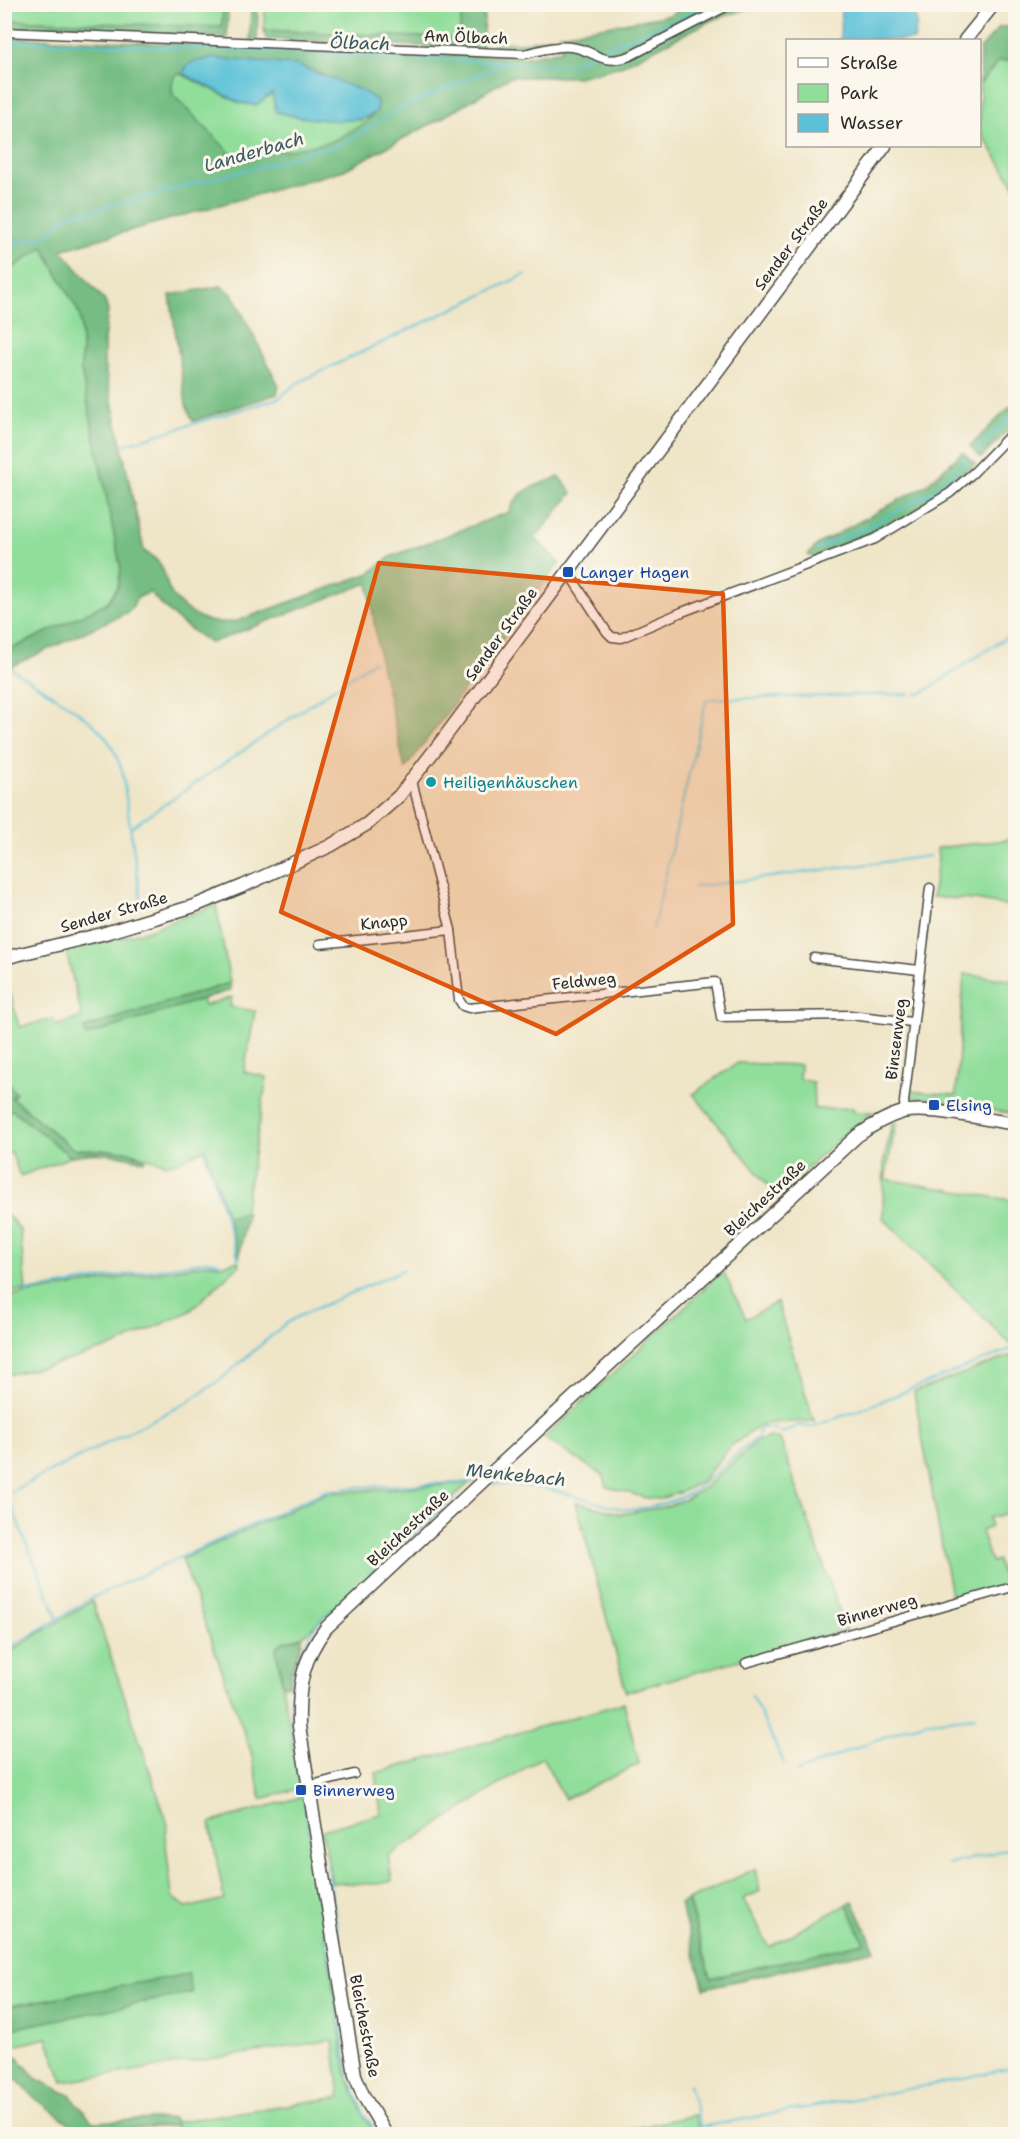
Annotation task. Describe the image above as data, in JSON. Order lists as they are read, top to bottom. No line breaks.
{"streets":{"street":["Am Ölbach","Sender Straße","Knapp","Feldweg","Binsenweg","Bleichestraße","Binnerweg"]},"crossings":[["Sender Straße","Feldweg"],["Knapp","Feldweg"],["Feldweg","Binsenweg"],["Binsenweg","Bleichestraße"]],"water":["Ölbach","Landerbach","Menkebach"],"places":{"transit":["Langer Hagen","Elsing","Binnerweg"],"other":["Heiligenhäuschen"]},"legend":["Straße","Park","Wasser"]}
